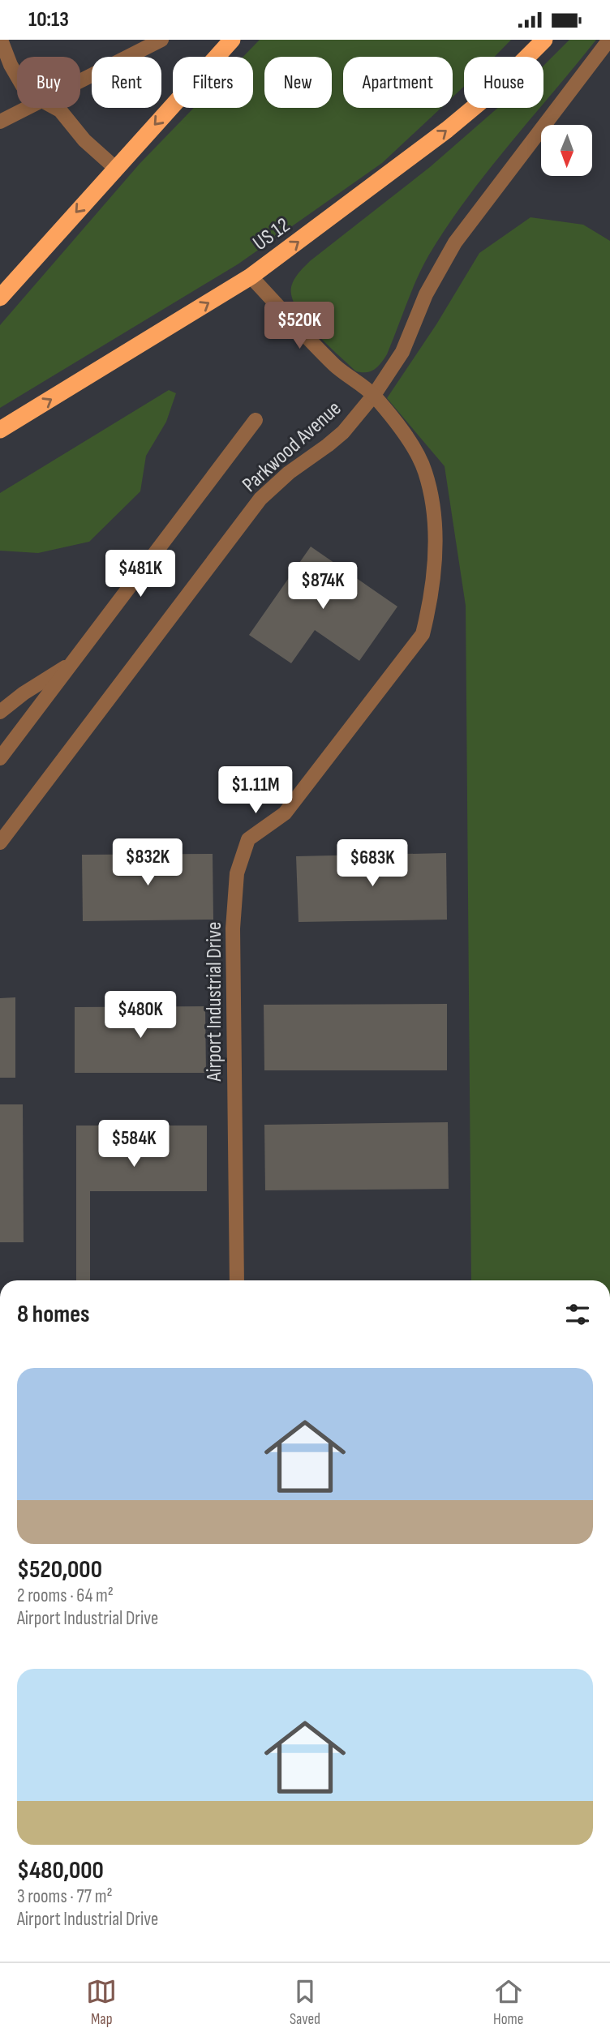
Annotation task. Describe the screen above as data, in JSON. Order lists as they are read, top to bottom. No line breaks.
{"streets":{"highway":["US 12"],"street":["Parkwood Avenue","Airport Industrial Drive"]},"crossings":[["US 12","Airport Industrial Drive"],["Parkwood Avenue","Airport Industrial Drive"]],"one_way":["US 12"],"north":"bottom","page":{"status":"10:13","chip":["Buy","Rent","Filters","New","Apartment","House"],"price":["$520K","$481K","$874K","$1.11M","$832K","$683K","$480K","$584K"],"heading":"8 homes","list":[{"name":"$520,000","note":"2 rooms · 64 m² · Airport Industrial Drive"},{"name":"$480,000","note":"3 rooms · 77 m² · Airport Industrial Drive"}],"tabs":["Map","Saved","Home"]}}
